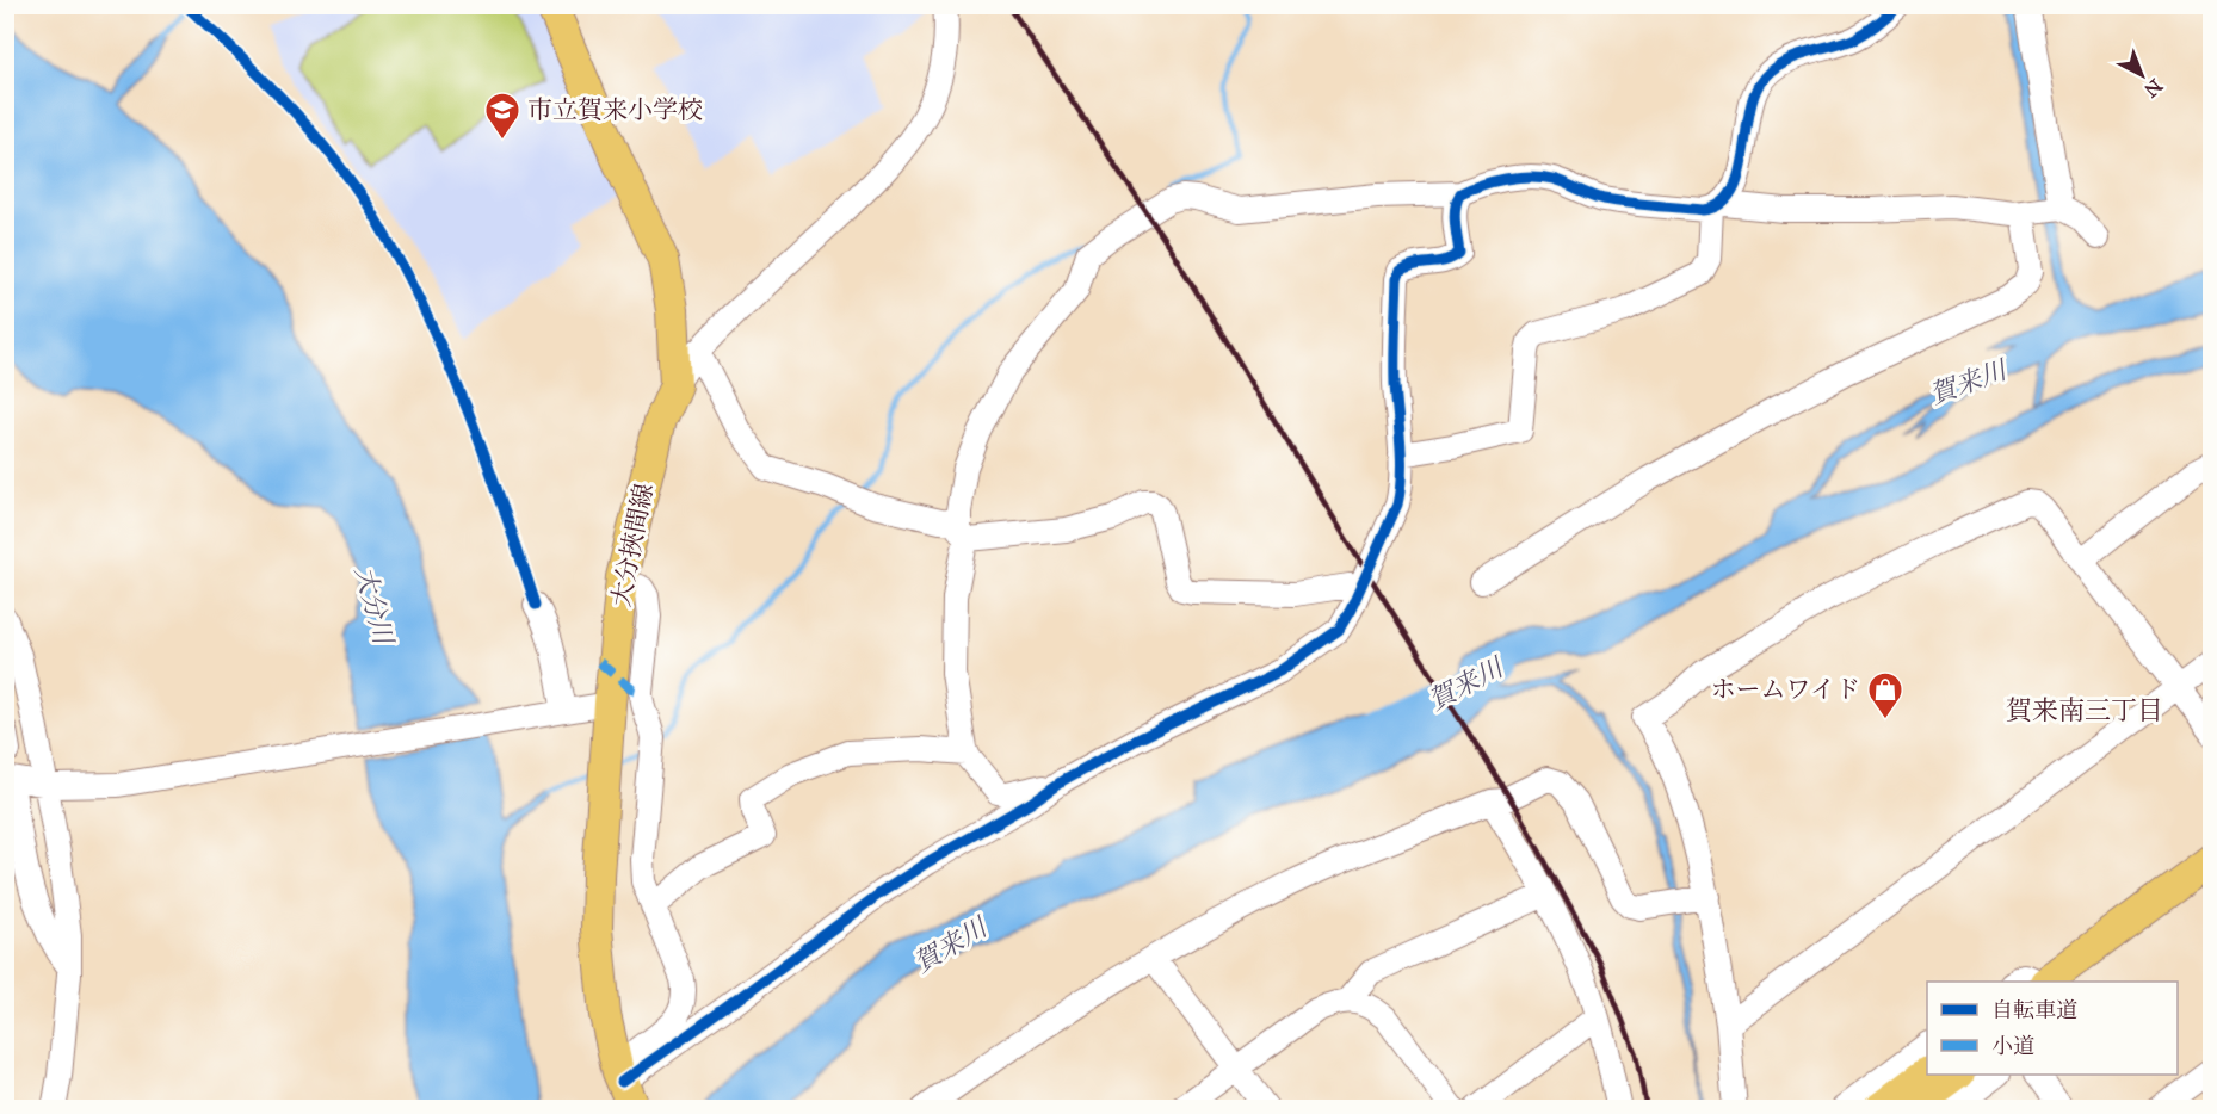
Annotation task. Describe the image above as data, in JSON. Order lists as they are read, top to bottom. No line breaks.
{"streets":{"main road":["大分挾間線"]},"districts":["賀来南三丁目"],"water":["賀来川","大分川"],"places":{"school or university":["市立賀来小学校"],"shop":["ホームワイド"]},"legend":["自転車道","小道"],"north":"bottom right"}
